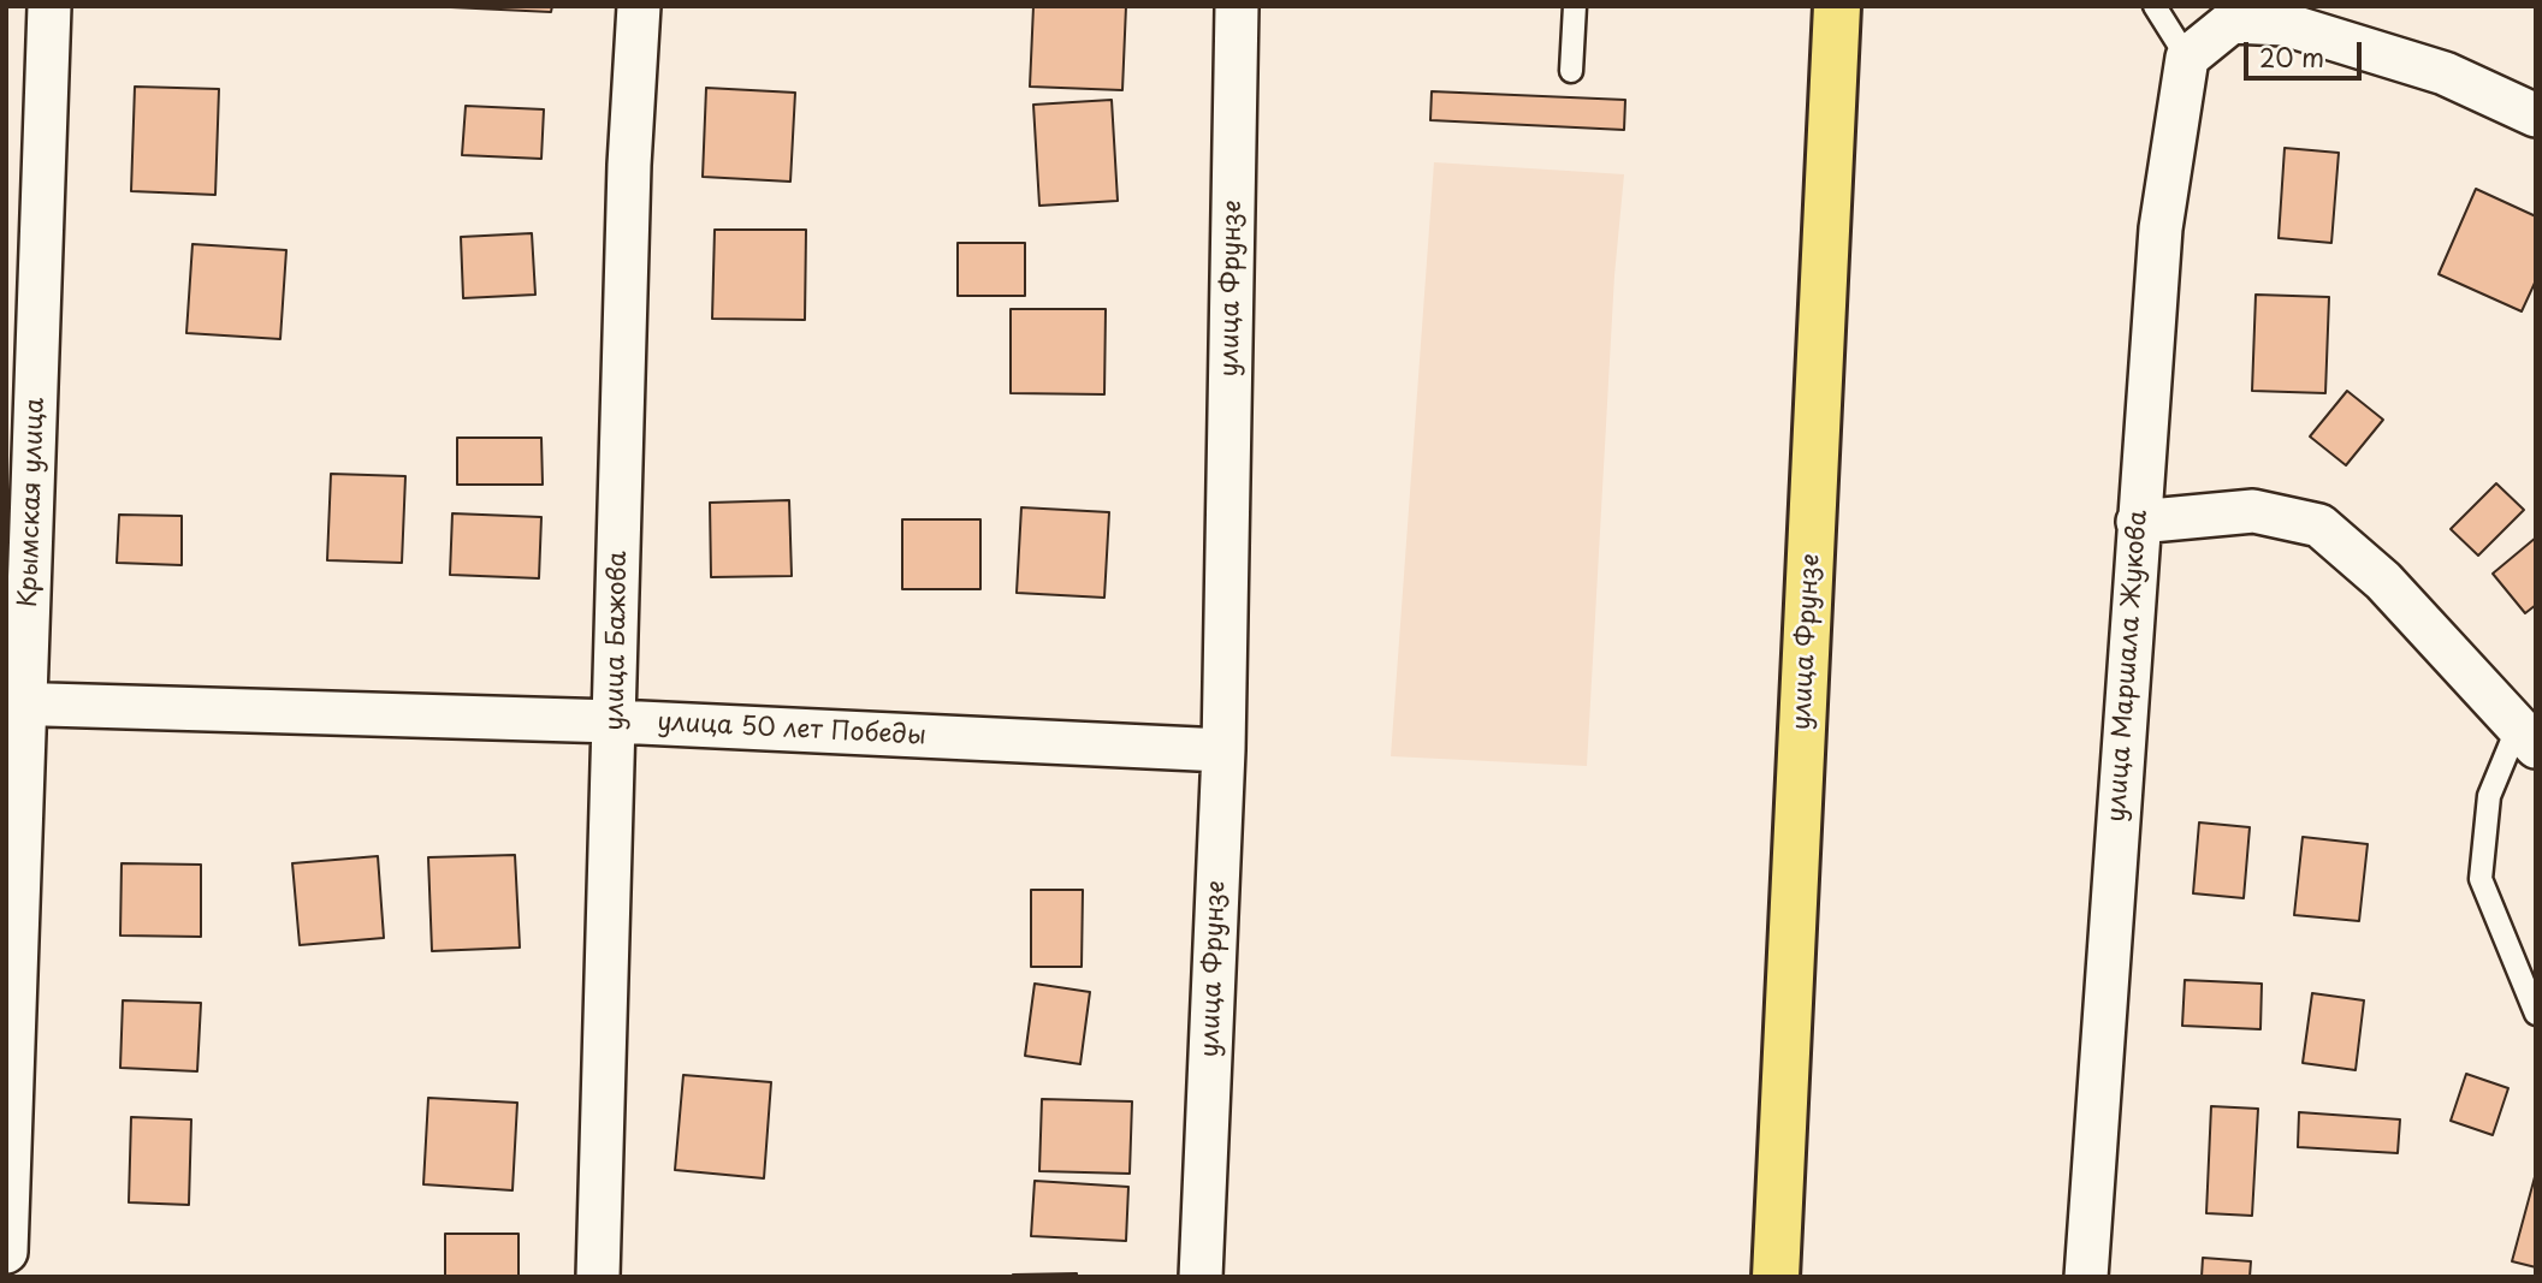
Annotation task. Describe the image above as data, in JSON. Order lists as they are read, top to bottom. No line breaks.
{"streets":{"main road":["улица Фрунзе"],"street":["Крымская улица","улица Бажова","улица Маршала Жукова","улица 50 лет Победы"]},"crossings":[["улица Фрунзе","улица 50 лет Победы"],["Крымская улица","улица 50 лет Победы"],["улица Бажова","улица 50 лет Победы"]],"scale_bar":"20 m"}
